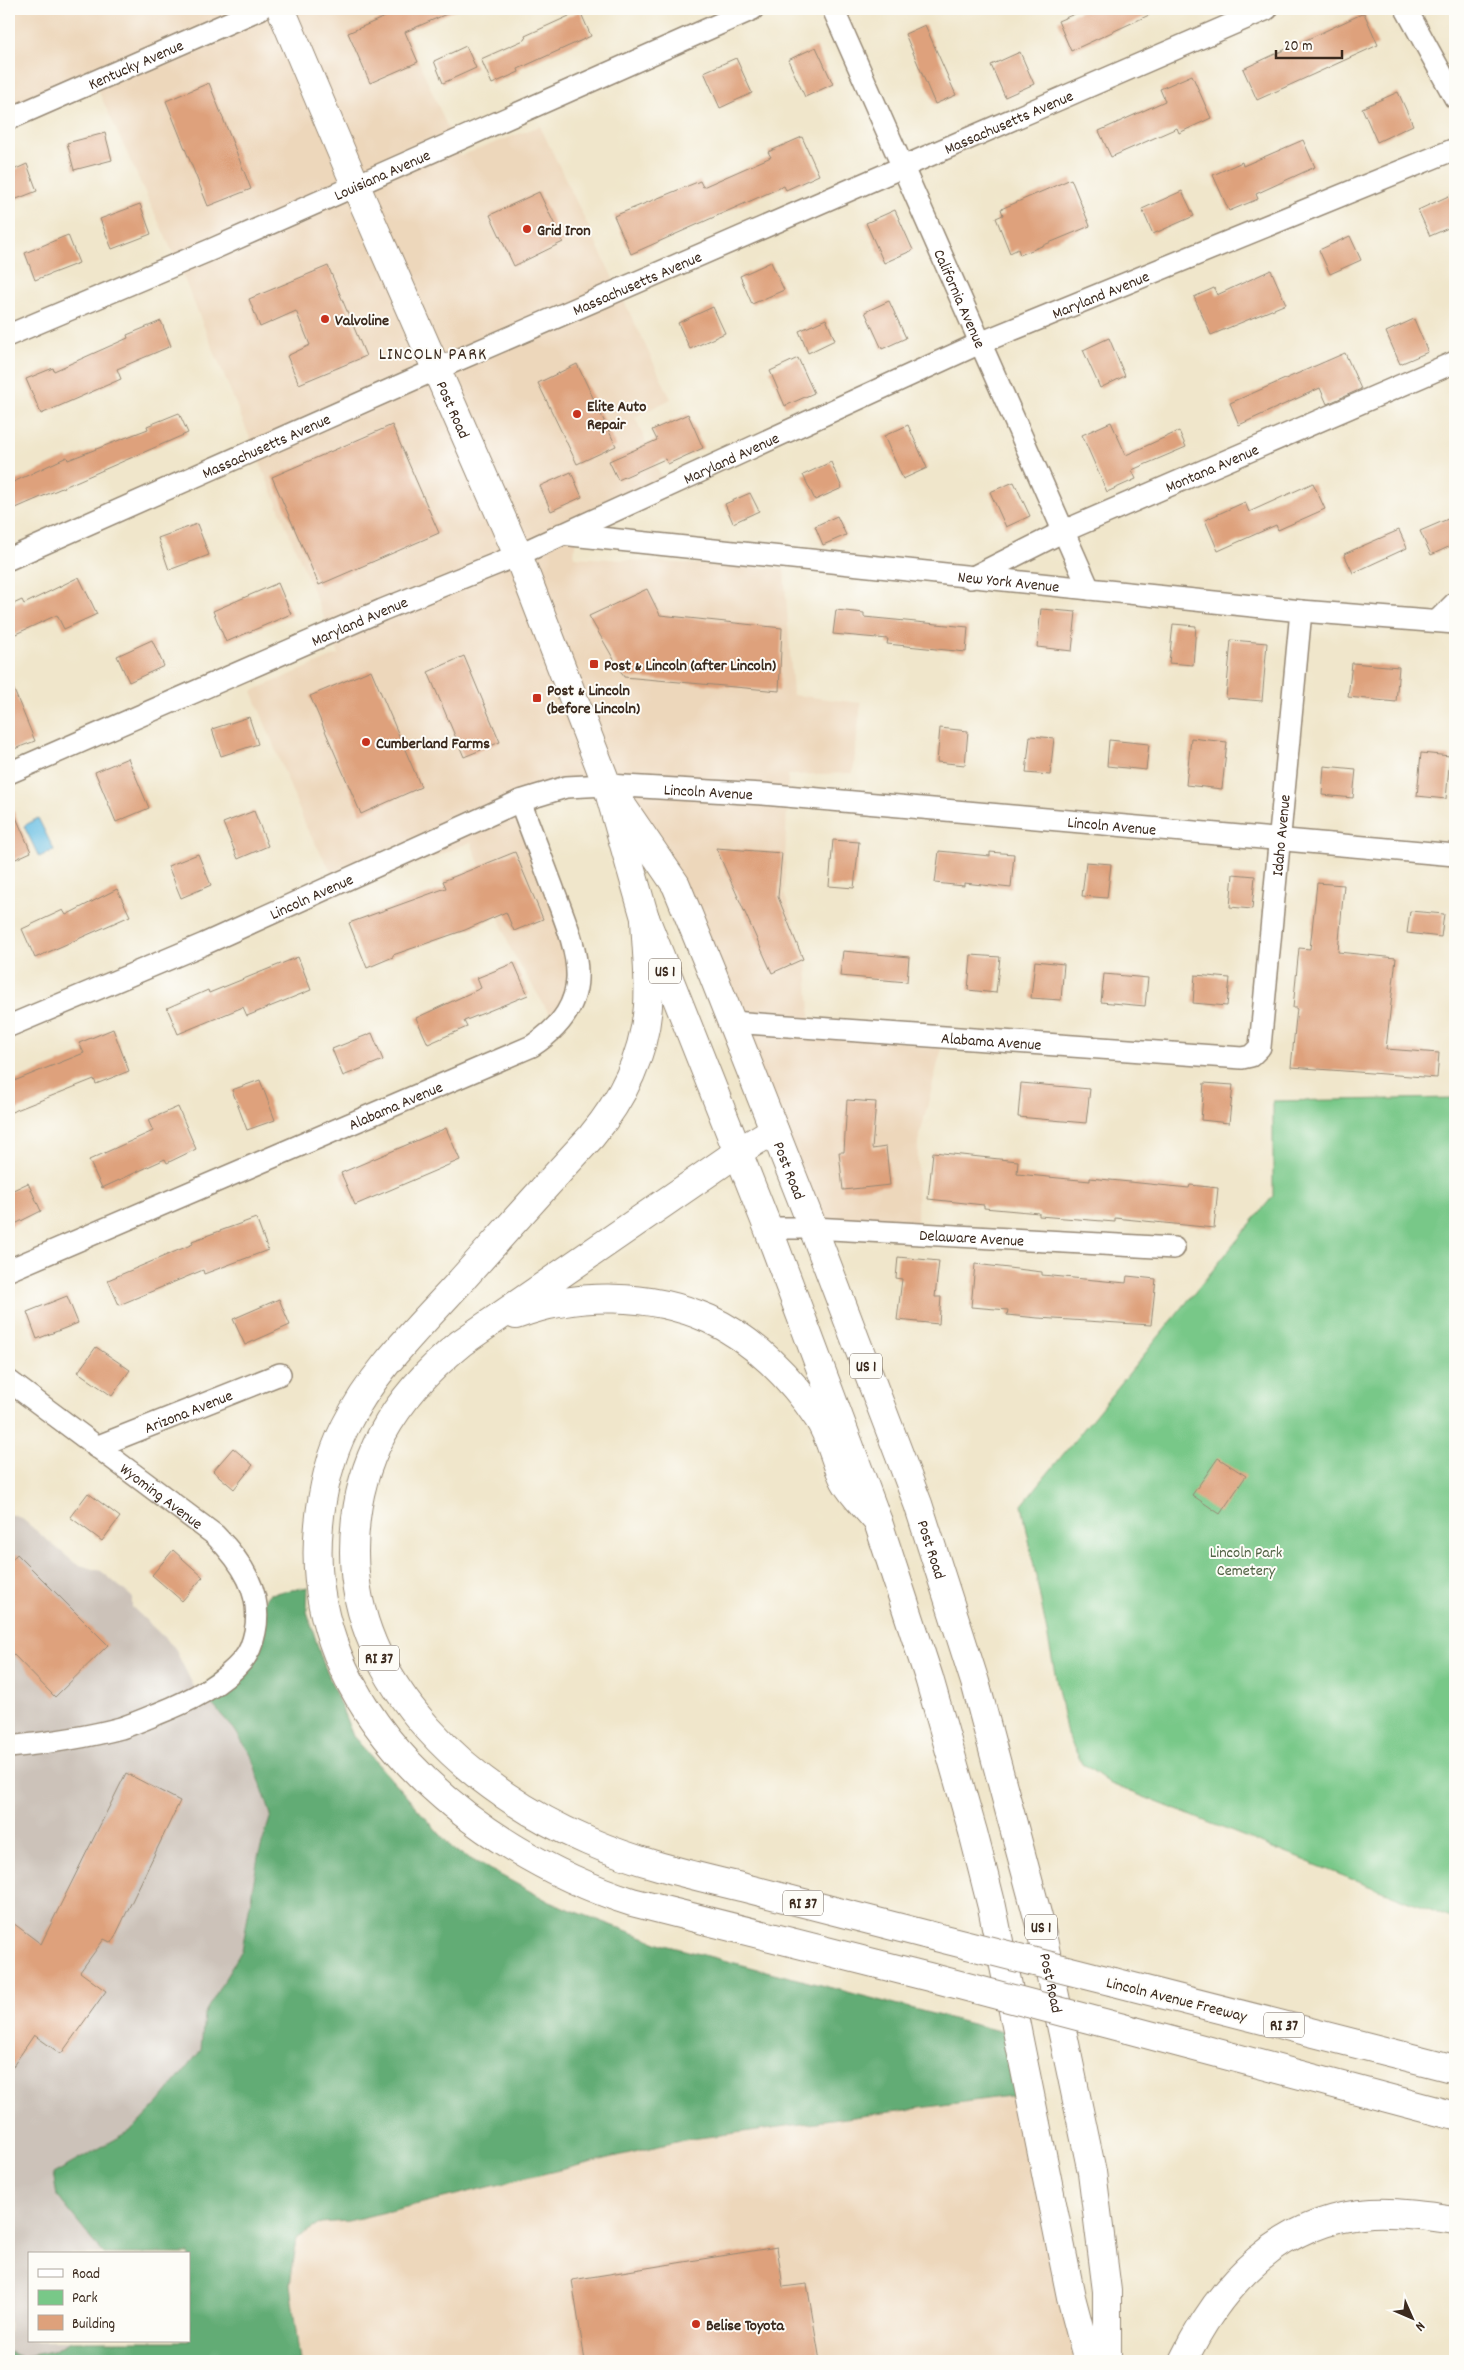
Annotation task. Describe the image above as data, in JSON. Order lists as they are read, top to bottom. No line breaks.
{"streets":{"main road":["Post Road","US 1","RI 37","Lincoln Avenue Freeway"],"street":["Kentucky Avenue","Massachusetts Avenue","Louisiana Avenue","Maryland Avenue","California Avenue","Montana Avenue","New York Avenue","Lincoln Avenue","Idaho Avenue","Alabama Avenue","Delaware Avenue","Arizona Avenue","Wyoming Avenue"]},"crossings":[["Massachusetts Avenue","California Avenue"],["Massachusetts Avenue","Post Road"],["Louisiana Avenue","Post Road"],["Maryland Avenue","California Avenue"],["Maryland Avenue","Post Road"],["Maryland Avenue","New York Avenue"],["California Avenue","Montana Avenue"],["California Avenue","New York Avenue"],["Post Road","Lincoln Avenue"],["Post Road","Alabama Avenue"],["Post Road","Delaware Avenue"],["Montana Avenue","New York Avenue"],["New York Avenue","Idaho Avenue"],["Lincoln Avenue","Idaho Avenue"],["Lincoln Avenue","Alabama Avenue"],["Idaho Avenue","Alabama Avenue"],["Arizona Avenue","Wyoming Avenue"]],"districts":["LINCOLN PARK"],"parks":["Lincoln Park Cemetery"],"places":{"other":["Grid Iron","Valvoline","Elite Auto Repair","Cumberland Farms","Belise Toyota"],"transit":["Post & Lincoln (after Lincoln)","Post & Lincoln (before Lincoln)"]},"legend":["Road","Park","Building"],"scale_bar":"20 m","north":"bottom right"}
